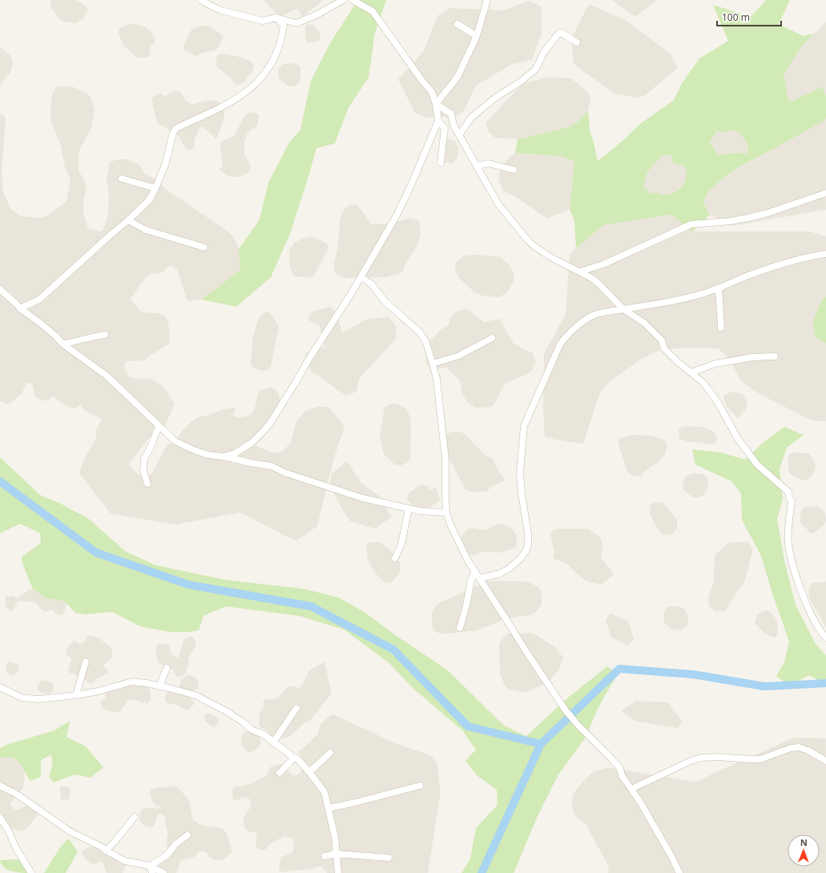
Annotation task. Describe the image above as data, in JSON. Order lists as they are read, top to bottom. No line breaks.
{"scale_bar":"100 m","north":"top"}
